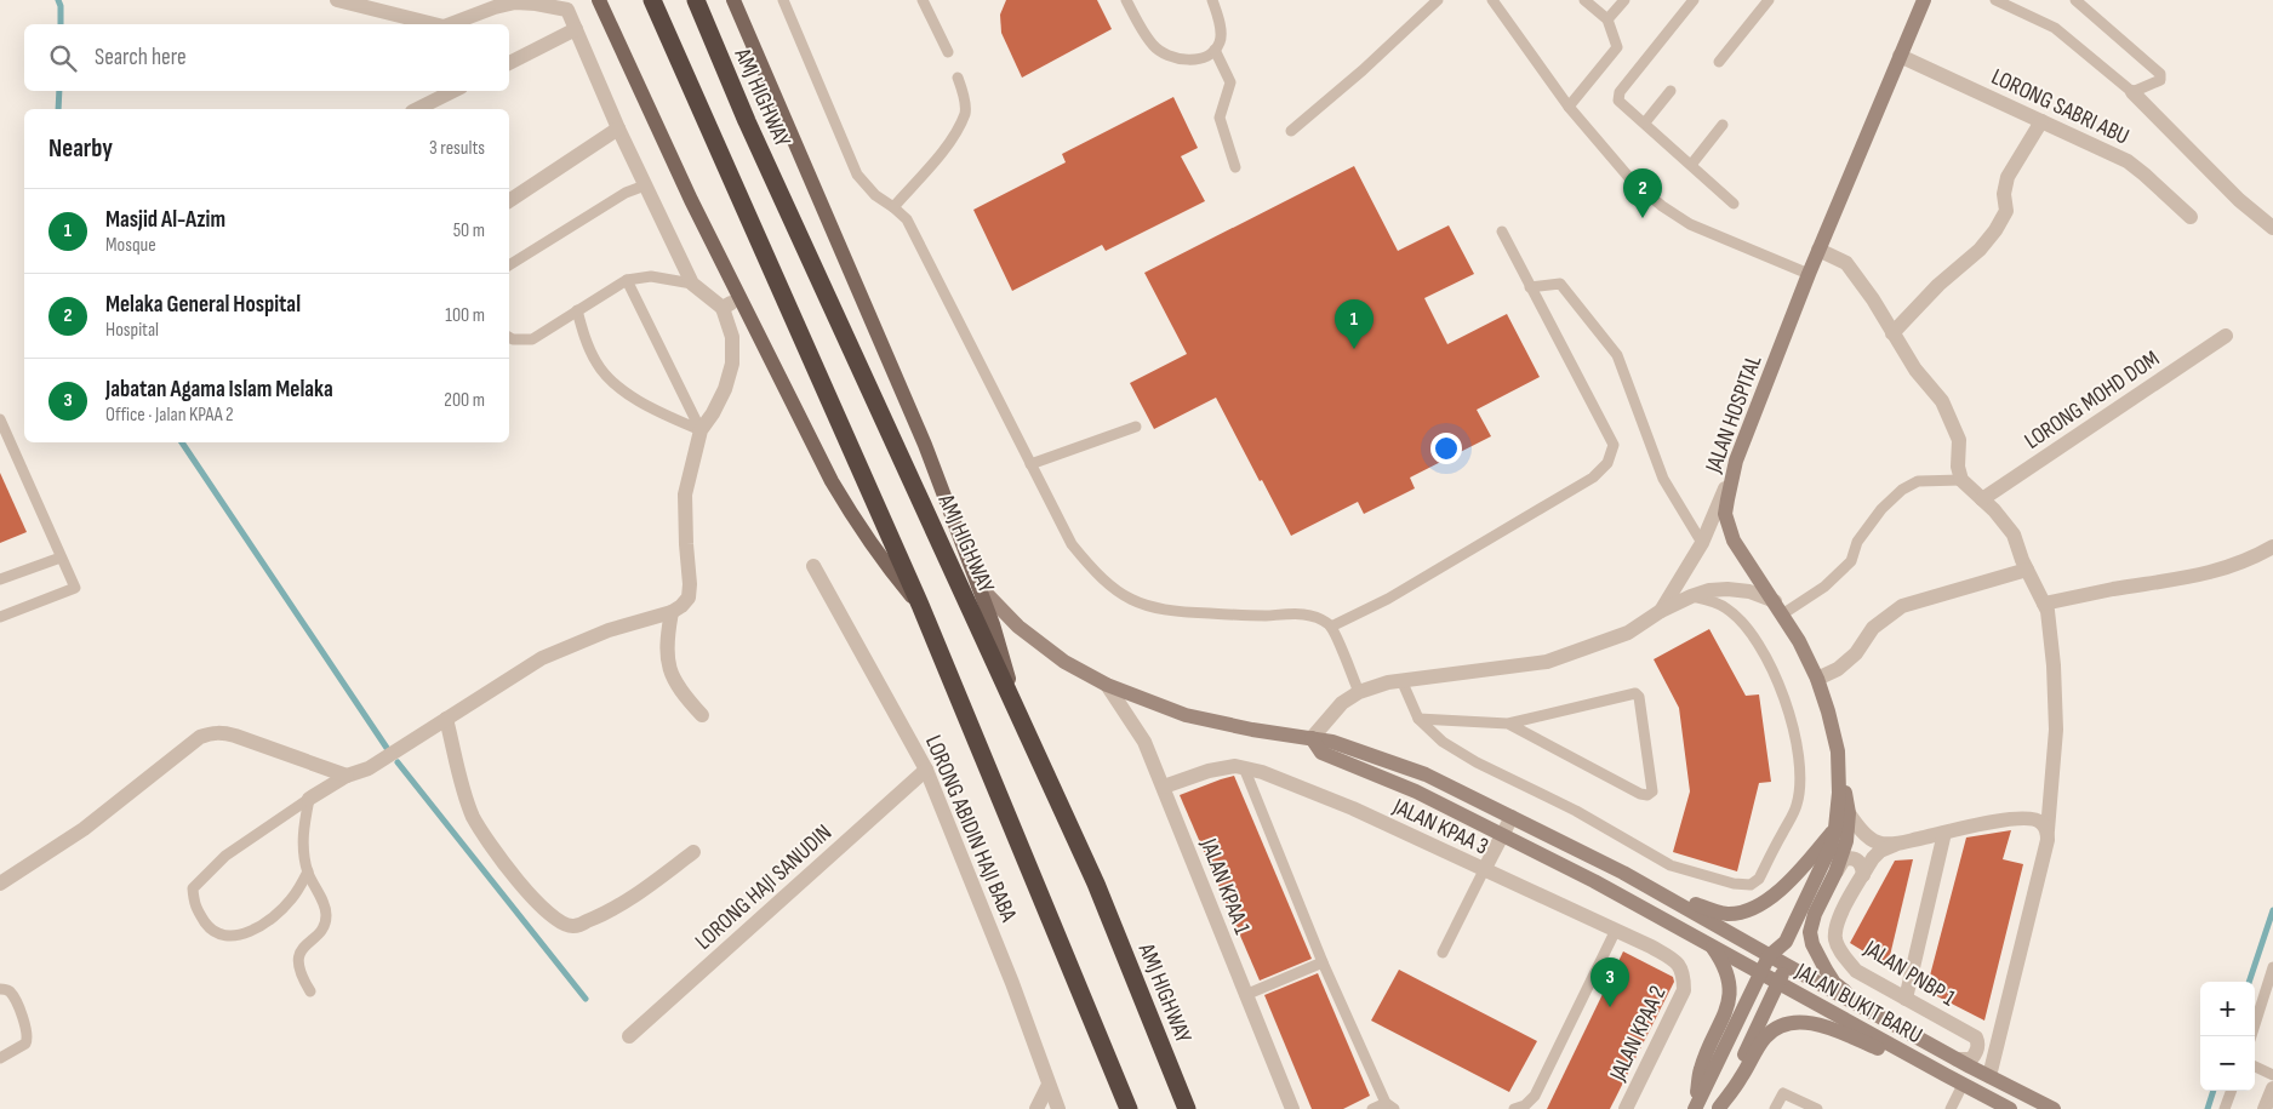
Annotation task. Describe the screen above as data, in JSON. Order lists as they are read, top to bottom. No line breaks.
{"streets":{"highway":["AMJ HIGHWAY"],"street":["LORONG SABRI ABU","LORONG MOHD DOM","JALAN HOSPITAL","JALAN KPAA 3","LORONG ABIDIN HAJI BABA","LORONG HAJI SANUDIN","JALAN KPAA 1","JALAN PNBP 1","JALAN BUKIT BARU","JALAN KPAA 2"]},"crossings":[["LORONG SABRI ABU","JALAN HOSPITAL"],["JALAN HOSPITAL","JALAN BUKIT BARU"],["JALAN KPAA 3","JALAN KPAA 1"],["JALAN KPAA 3","JALAN KPAA 2"],["LORONG ABIDIN HAJI BABA","LORONG HAJI SANUDIN"],["JALAN PNBP 1","JALAN BUKIT BARU"]],"page":{"search":"Search here","heading":["Nearby","3 results"],"pins":["2","1","3"],"list":[{"mark":"1","name":"Masjid Al-Azim","note":"Mosque","value":"50 m"},{"mark":"2","name":"Melaka General Hospital","note":"Hospital","value":"100 m"},{"mark":"3","name":"Jabatan Agama Islam Melaka","note":"Office · Jalan KPAA 2","value":"200 m"}],"map_buttons":["+","−"]}}
